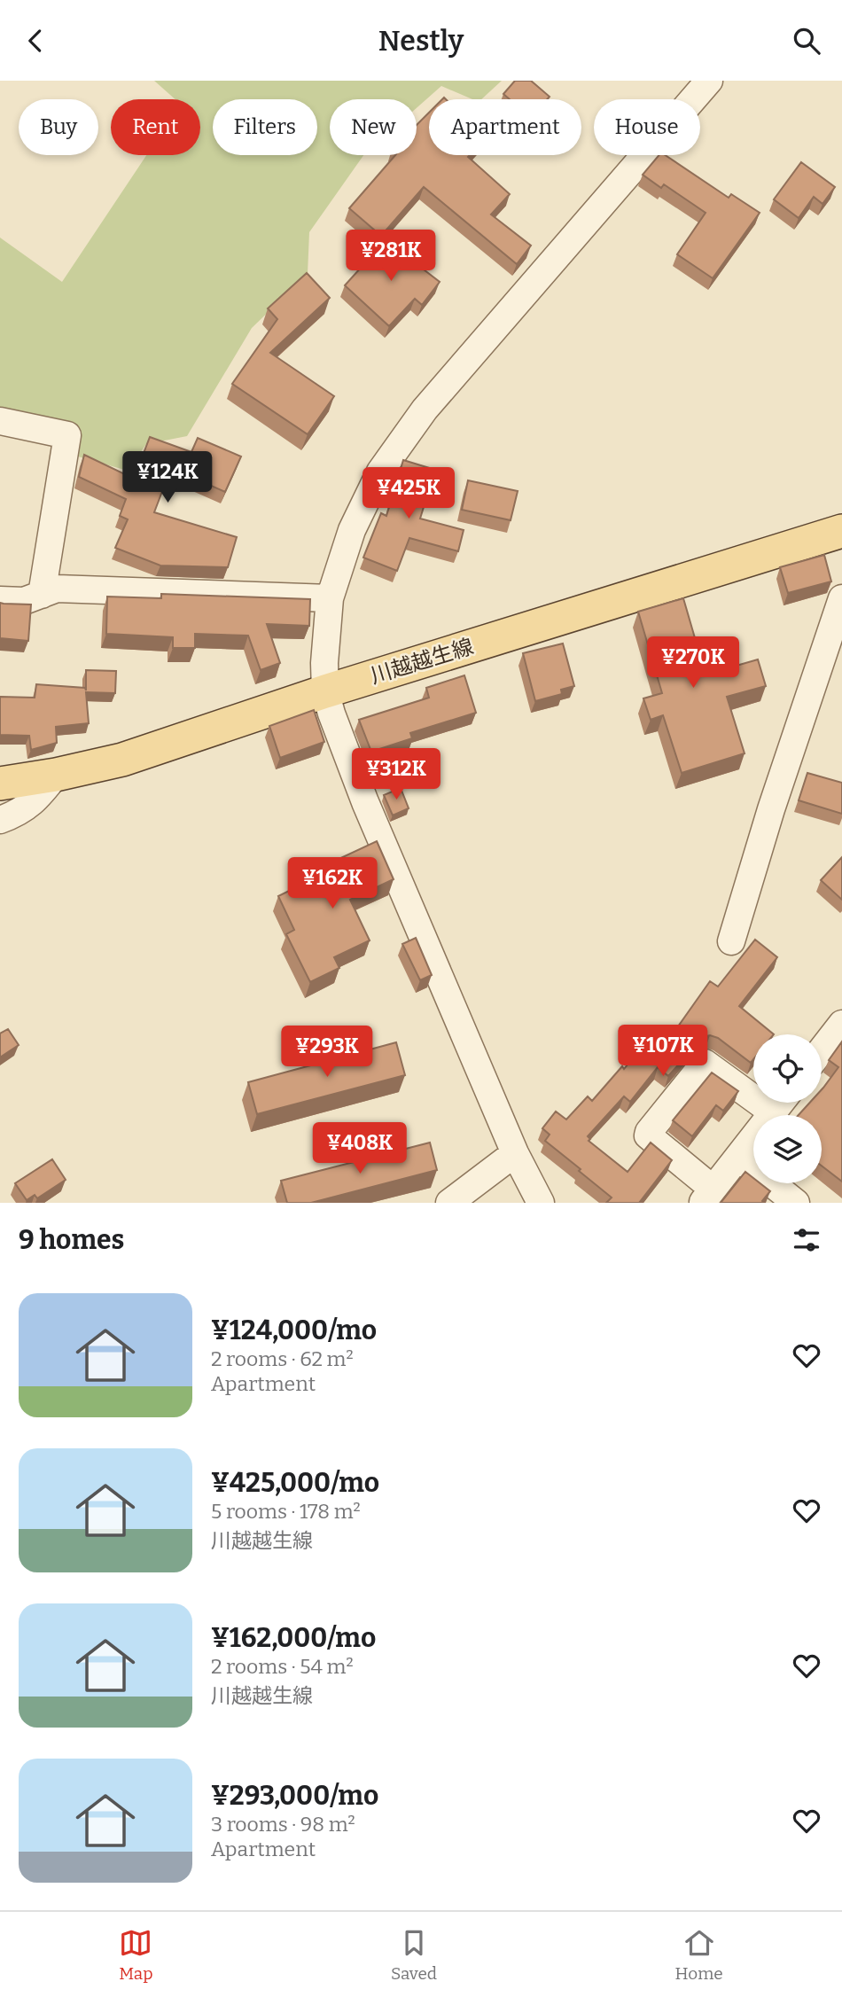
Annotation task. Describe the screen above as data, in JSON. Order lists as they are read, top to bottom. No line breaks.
{"streets":{"main road":["川越越生線"]},"page":{"header":"Nestly","chip":["Buy","Rent","Filters","New","Apartment","House"],"price":["¥281K","¥124K","¥425K","¥270K","¥312K","¥162K","¥107K","¥293K","¥408K"],"heading":"9 homes","list":[{"name":"¥124,000/mo","note":"2 rooms · 62 m² · Apartment"},{"name":"¥425,000/mo","note":"5 rooms · 178 m² · 川越越生線"},{"name":"¥162,000/mo","note":"2 rooms · 54 m² · 川越越生線"},{"name":"¥293,000/mo","note":"3 rooms · 98 m² · Apartment"}],"tabs":["Map","Saved","Home"]}}
